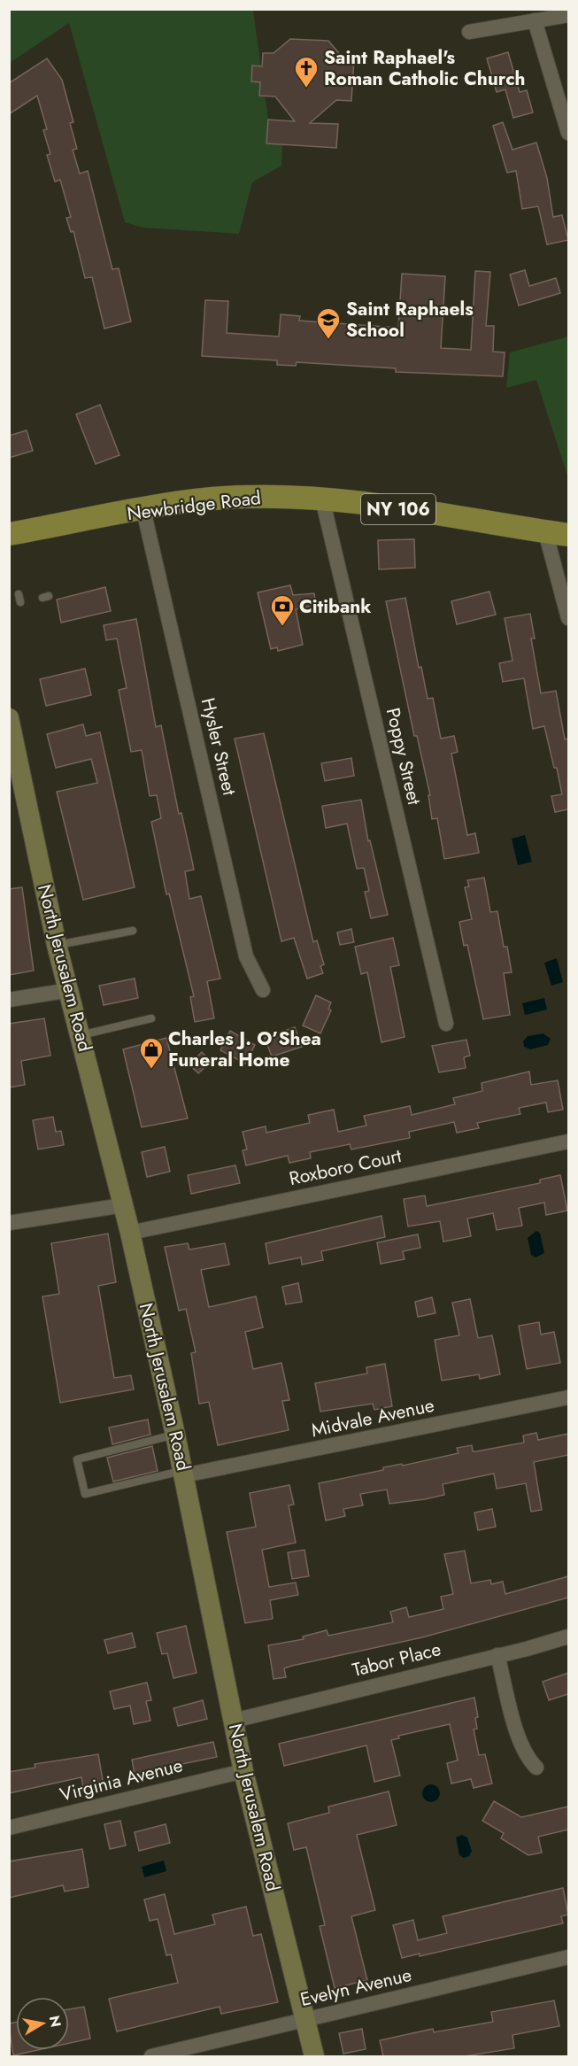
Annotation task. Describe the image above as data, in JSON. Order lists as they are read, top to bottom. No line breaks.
{"streets":{"main road":["Newbridge Road","NY 106","North Jerusalem Road"],"street":["Hysler Street","Poppy Street","Roxboro Court","Midvale Avenue","Tabor Place","Virginia Avenue","Evelyn Avenue"]},"crossings":[["Newbridge Road","Hysler Street"],["Newbridge Road","Poppy Street"],["North Jerusalem Road","Roxboro Court"],["North Jerusalem Road","Midvale Avenue"],["North Jerusalem Road","Tabor Place"],["North Jerusalem Road","Virginia Avenue"],["North Jerusalem Road","Evelyn Avenue"]],"places":{"church":["Saint Raphael's Roman Catholic Church"],"school or university":["Saint Raphaels School"],"bank":["Citibank"],"shop":["Charles J. O’Shea Funeral Home"]},"north":"right"}
